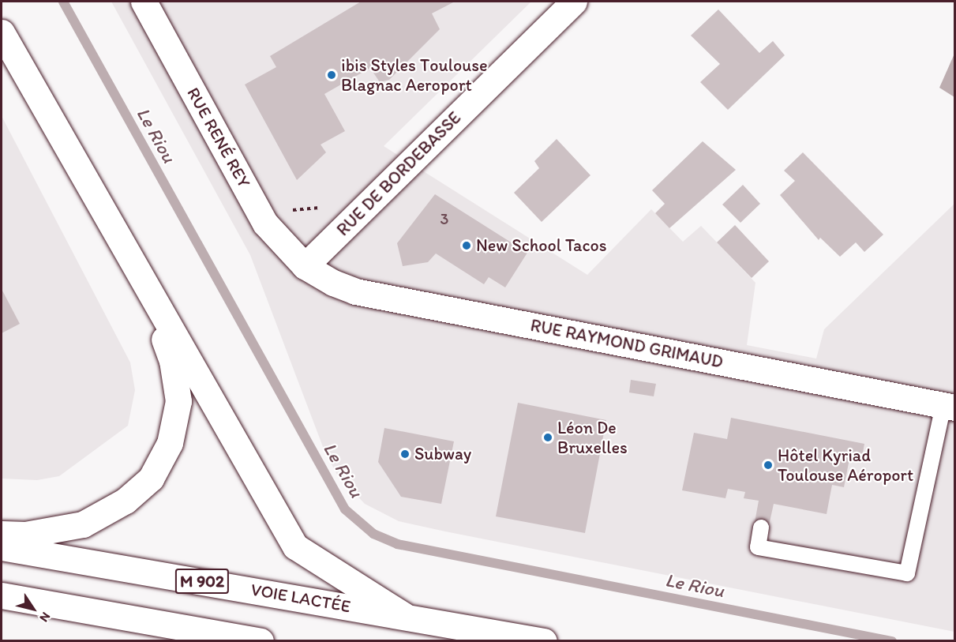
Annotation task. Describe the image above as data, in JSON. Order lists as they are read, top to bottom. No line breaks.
{"streets":{"main road":["RUE RENÉ REY","RUE DE BORDEBASSE","RUE RAYMOND GRIMAUD","M 902","VOIE LACTÉE"]},"crossings":[["RUE RENÉ REY","RUE DE BORDEBASSE"],["RUE RENÉ REY","RUE RAYMOND GRIMAUD"],["RUE DE BORDEBASSE","RUE RAYMOND GRIMAUD"]],"water":["Le Riou"],"places":["ibis Styles Toulouse Blagnac Aeroport","New School Tacos","Léon De Bruxelles","Subway","Hôtel Kyriad Toulouse Aéroport"],"house_numbers":["3"],"north":"bottom right"}
